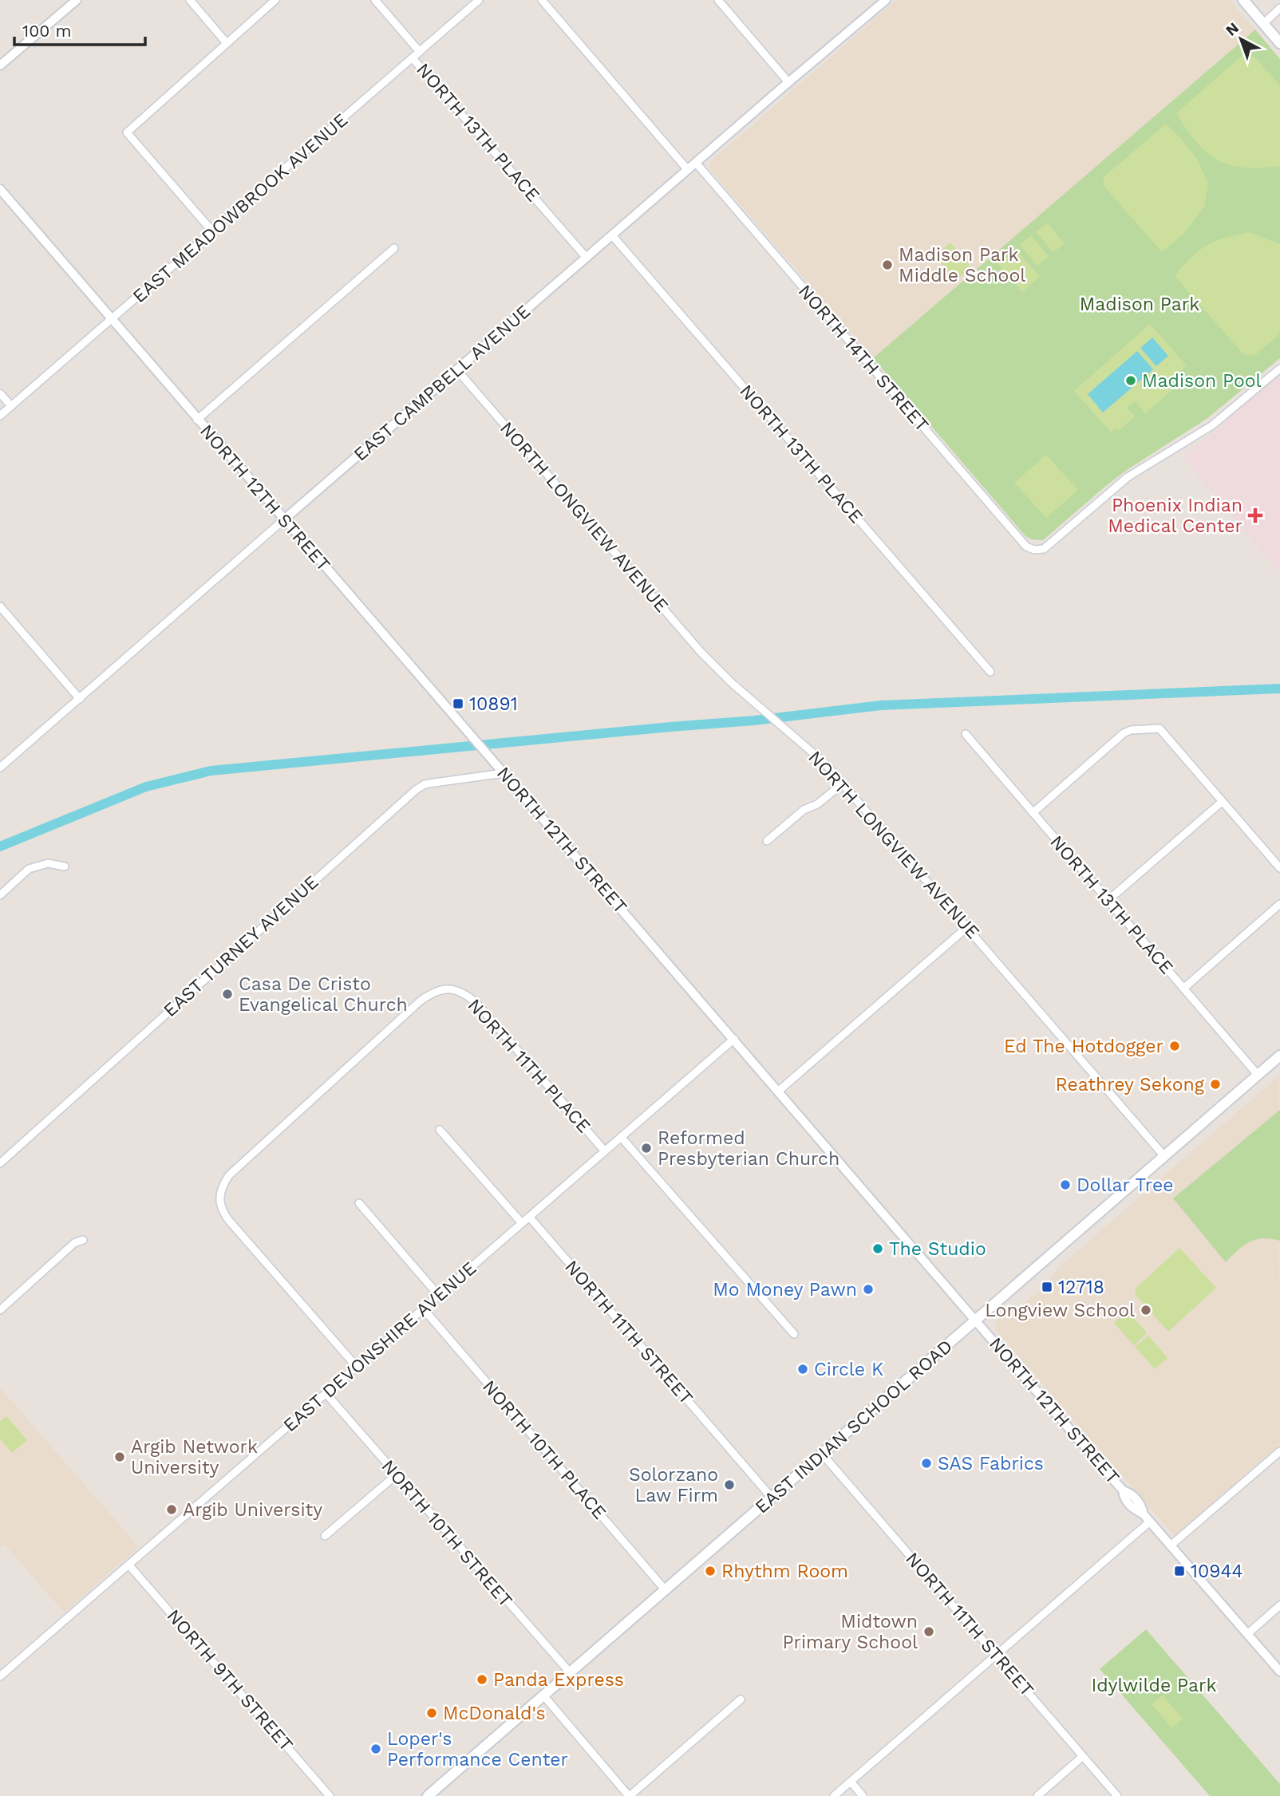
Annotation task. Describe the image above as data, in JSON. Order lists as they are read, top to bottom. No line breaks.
{"streets":{"main road":["EAST INDIAN SCHOOL ROAD"],"street":["NORTH 13TH PLACE","EAST MEADOWBROOK AVENUE","NORTH 14TH STREET","EAST CAMPBELL AVENUE","NORTH 12TH STREET","NORTH LONGVIEW AVENUE","EAST TURNEY AVENUE","NORTH 11TH PLACE","NORTH 11TH STREET","EAST DEVONSHIRE AVENUE","NORTH 10TH PLACE","NORTH 10TH STREET","NORTH 9TH STREET"]},"crossings":[["NORTH 13TH PLACE","EAST MEADOWBROOK AVENUE"],["NORTH 13TH PLACE","EAST CAMPBELL AVENUE"],["NORTH 13TH PLACE","EAST INDIAN SCHOOL ROAD"],["EAST MEADOWBROOK AVENUE","NORTH 12TH STREET"],["NORTH 14TH STREET","EAST CAMPBELL AVENUE"],["EAST CAMPBELL AVENUE","NORTH 12TH STREET"],["EAST CAMPBELL AVENUE","NORTH LONGVIEW AVENUE"],["NORTH 12TH STREET","EAST TURNEY AVENUE"],["NORTH 12TH STREET","EAST DEVONSHIRE AVENUE"],["NORTH 12TH STREET","EAST INDIAN SCHOOL ROAD"],["NORTH LONGVIEW AVENUE","EAST INDIAN SCHOOL ROAD"],["NORTH 11TH PLACE","EAST DEVONSHIRE AVENUE"],["NORTH 11TH STREET","EAST DEVONSHIRE AVENUE"],["NORTH 11TH STREET","EAST INDIAN SCHOOL ROAD"],["EAST DEVONSHIRE AVENUE","NORTH 10TH PLACE"],["EAST DEVONSHIRE AVENUE","NORTH 10TH STREET"],["EAST DEVONSHIRE AVENUE","NORTH 9TH STREET"],["EAST INDIAN SCHOOL ROAD","NORTH 10TH PLACE"],["EAST INDIAN SCHOOL ROAD","NORTH 10TH STREET"]],"parks":["Madison Park","Idylwilde Park"],"places":{"other":["Madison Park Middle School","Madison Pool","Casa De Cristo Evangelical Church","Ed The Hotdogger","Reathrey Sekong","Reformed Presbyterian Church","Dollar Tree","The Studio","Mo Money Pawn","Longview School","Circle K","Argib Network University","SAS Fabrics","Solorzano Law Firm","Argib University","Rhythm Room","Midtown Primary School","Panda Express","McDonald's","Loper's Performance Center"],"health":["Phoenix Indian Medical Center"],"transit":["10891","12718","10944"]},"scale_bar":"100 m","north":"top left"}
